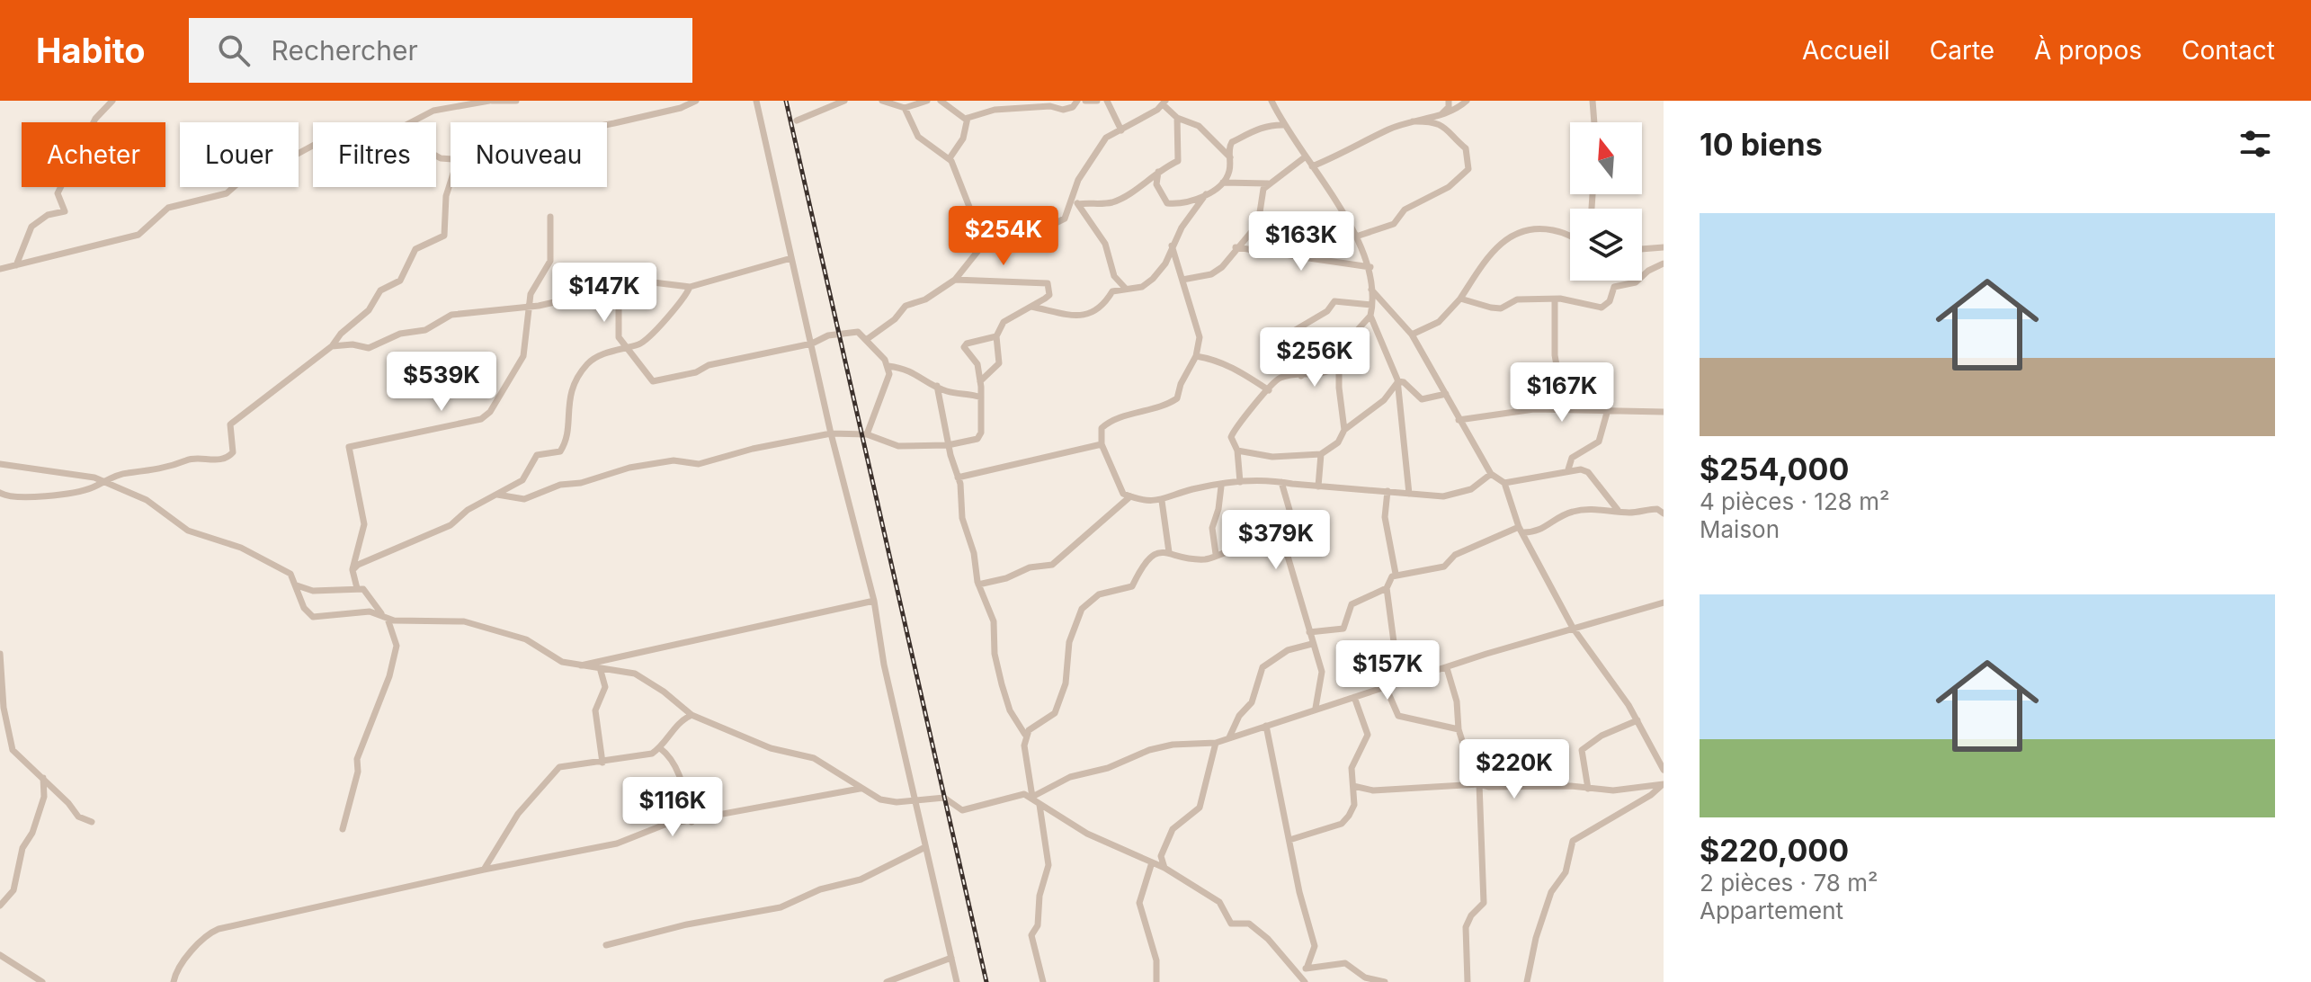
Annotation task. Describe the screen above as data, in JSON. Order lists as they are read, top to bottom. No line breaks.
{"north":"top","page":{"header":"Habito","search":"Rechercher","nav":["Accueil","Carte","À propos","Contact"],"heading":"10 biens","chip":["Acheter","Louer","Filtres","Nouveau"],"list":[{"name":"$254,000","note":"4 pièces · 128 m² · Maison"},{"name":"$220,000","note":"2 pièces · 78 m² · Appartement"}],"price":["$254K","$163K","$147K","$256K","$539K","$167K","$379K","$157K","$220K","$116K"]}}
